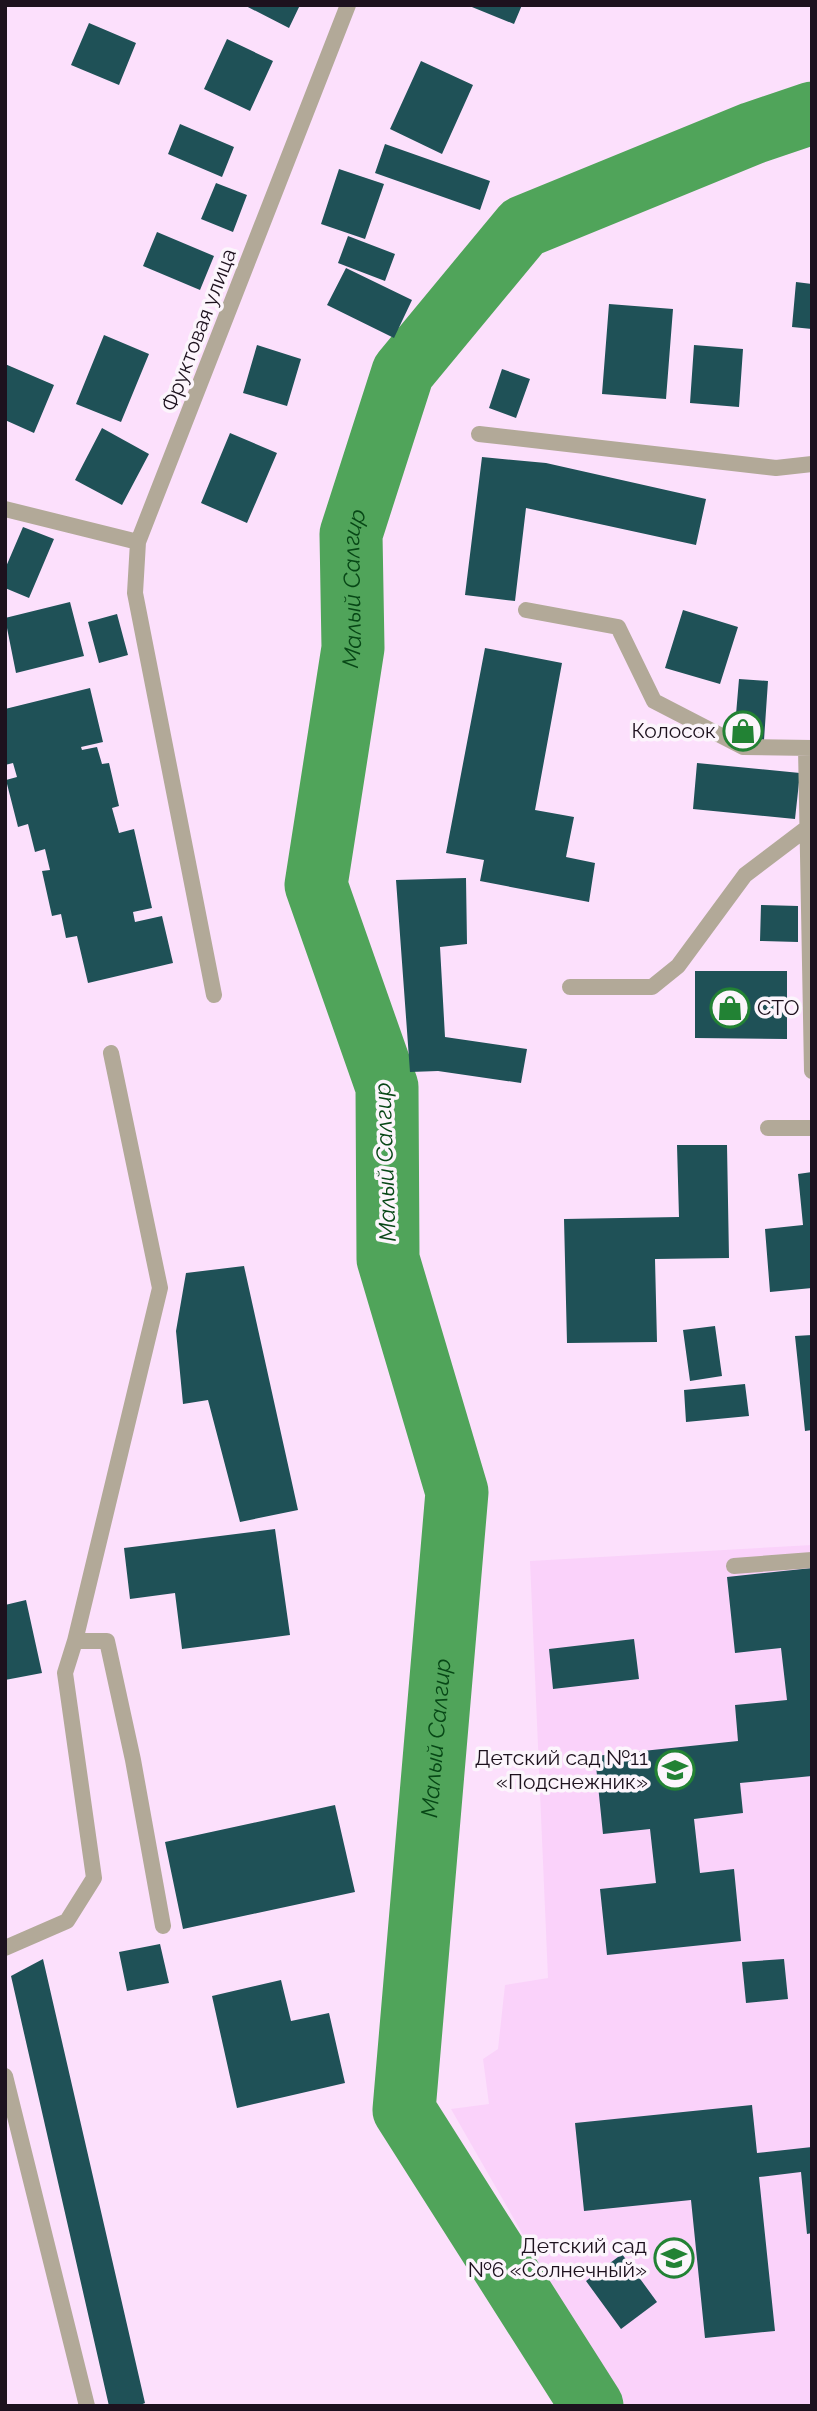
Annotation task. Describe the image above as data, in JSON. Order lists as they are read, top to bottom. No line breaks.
{"streets":{"lane":["Фруктовая улица"]},"water":["Малый Салгир"],"places":{"shop":["Колосок","СТО"],"school or university":["Детский сад №11 «Подснежник»","Детский сад №6 «Солнечный»"]}}
